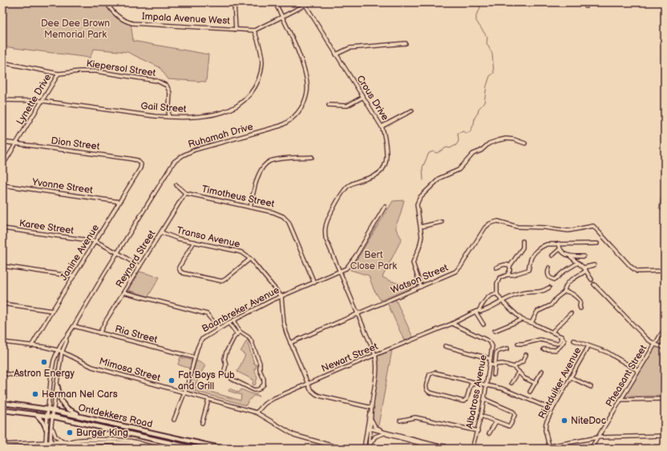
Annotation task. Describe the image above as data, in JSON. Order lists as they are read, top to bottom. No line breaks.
{"streets":{"main road":["Ontdekkers Road"],"street":["Impala Avenue West","Kiepersol Street","Crous Drive","Lynette Drive","Gail Street","Ruhamah Drive","Dion Street","Yvonne Street","Timotheus Street","Karee Street","Transo Avenue","Janine Avenue","Reynard Street","Watson Street","Baanbreker Avenue","Ria Street","Newart Street","Mimosa Street","Pheasant Street","Rietduiker Avenue","Albatross Avenue"]},"crossings":[["Impala Avenue West","Gail Street"],["Kiepersol Street","Lynette Drive"],["Kiepersol Street","Gail Street"],["Crous Drive","Watson Street"],["Crous Drive","Baanbreker Avenue"],["Crous Drive","Newart Street"],["Lynette Drive","Gail Street"],["Lynette Drive","Dion Street"],["Ruhamah Drive","Karee Street"],["Ruhamah Drive","Ria Street"],["Ruhamah Drive","Mimosa Street"],["Ruhamah Drive","Ontdekkers Road"],["Dion Street","Janine Avenue"],["Yvonne Street","Janine Avenue"],["Timotheus Street","Reynard Street"],["Timotheus Street","Baanbreker Avenue"],["Karee Street","Janine Avenue"],["Karee Street","Reynard Street"],["Transo Avenue","Reynard Street"],["Transo Avenue","Baanbreker Avenue"],["Janine Avenue","Mimosa Street"],["Reynard Street","Ria Street"],["Baanbreker Avenue","Ria Street"],["Baanbreker Avenue","Mimosa Street"],["Newart Street","Mimosa Street"],["Newart Street","Albatross Avenue"]],"parks":["Dee Dee Brown Memorial Park","Bert Close Park"],"places":["Astron Energy","Fat Boys Pub and Grill","Herman Nel Cars","NiteDoc","Burger King"]}
